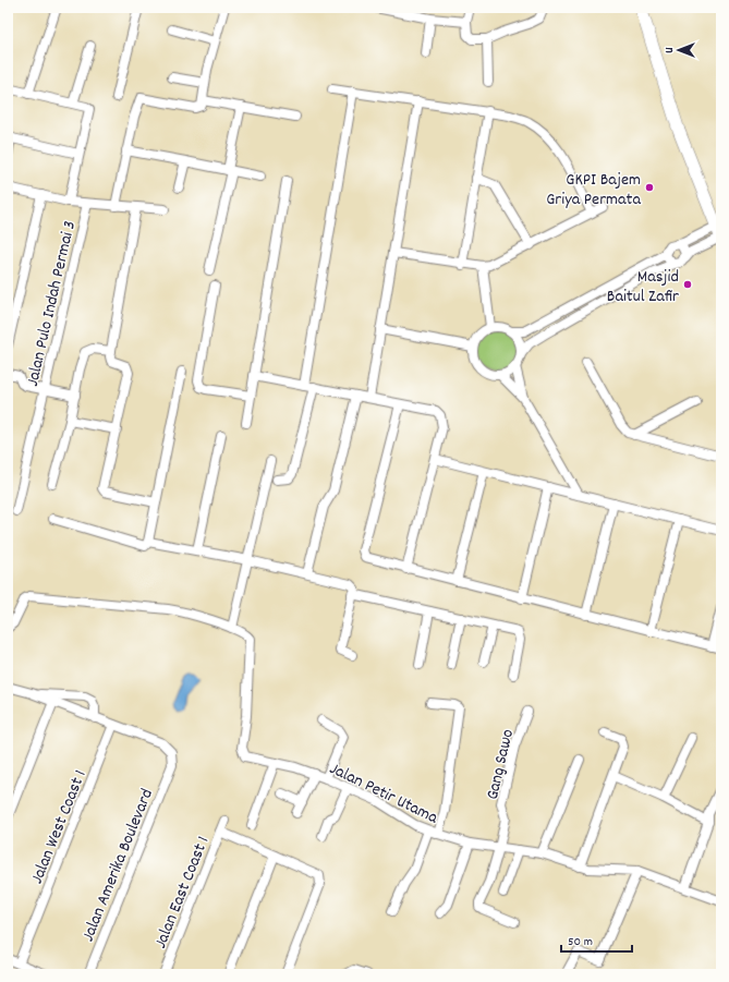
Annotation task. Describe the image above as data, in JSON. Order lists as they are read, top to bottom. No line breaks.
{"streets":{"street":["Jalan Pulo Indah Permai 3","Gang Sawo","Jalan Petir Utama","Jalan West Coast 1","Jalan Amerika Boulevard","Jalan East Coast 1"]},"crossings":[["Gang Sawo","Jalan Petir Utama"],["Jalan West Coast 1","Jalan Amerika Boulevard"]],"places":["GKPI Bajem Griya Permata","Masjid Baitul Zafir"],"scale_bar":"50 m","north":"left"}
